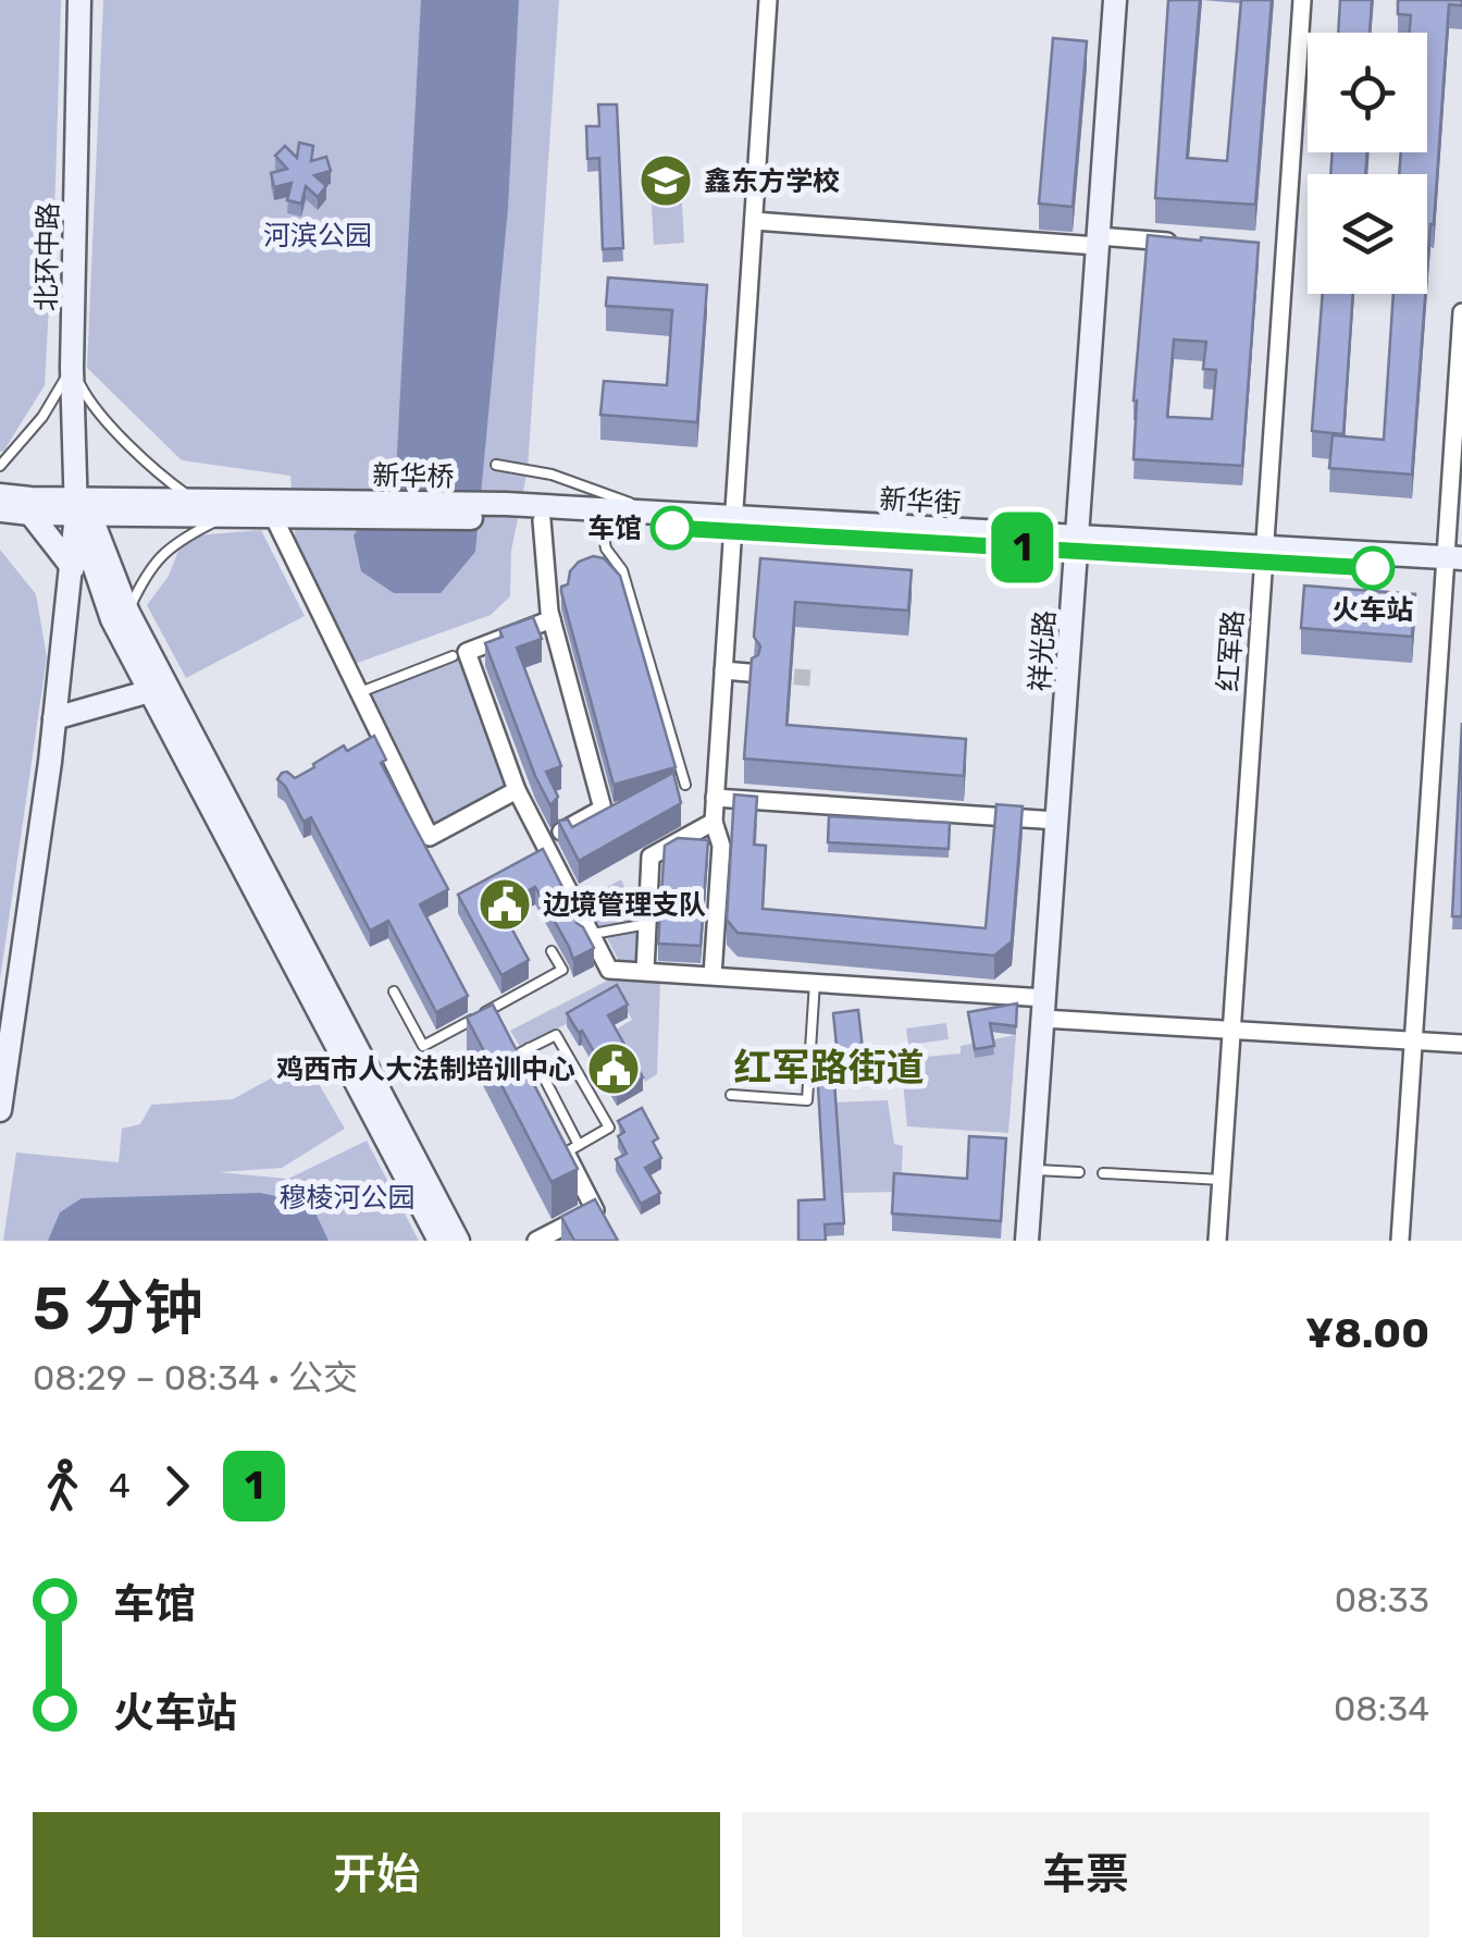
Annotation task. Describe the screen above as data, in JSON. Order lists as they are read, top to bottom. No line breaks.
{"streets":{"street":["北环中路","新华桥","新华街","祥光路","红军路"]},"crossings":[["新华桥","新华街"],["新华街","祥光路"],["新华街","红军路"]],"districts":["红军路街道"],"parks":["河滨公园","穆棱河公园"],"places":{"school or university":["鑫东方学校"],"other":["车馆","火车站"],"public building":["边境管理支队","鸡西市人大法制培训中心"]},"lines":["bus line 1"],"page":{"on_map":"1","heading":["5 分钟","08:29 – 08:34 · 公交","¥8.00"],"legs":["4","1"],"list":[{"name":"车馆","value":"08:33"},{"name":"火车站","value":"08:34"}],"buttons":["开始","车票"]}}
